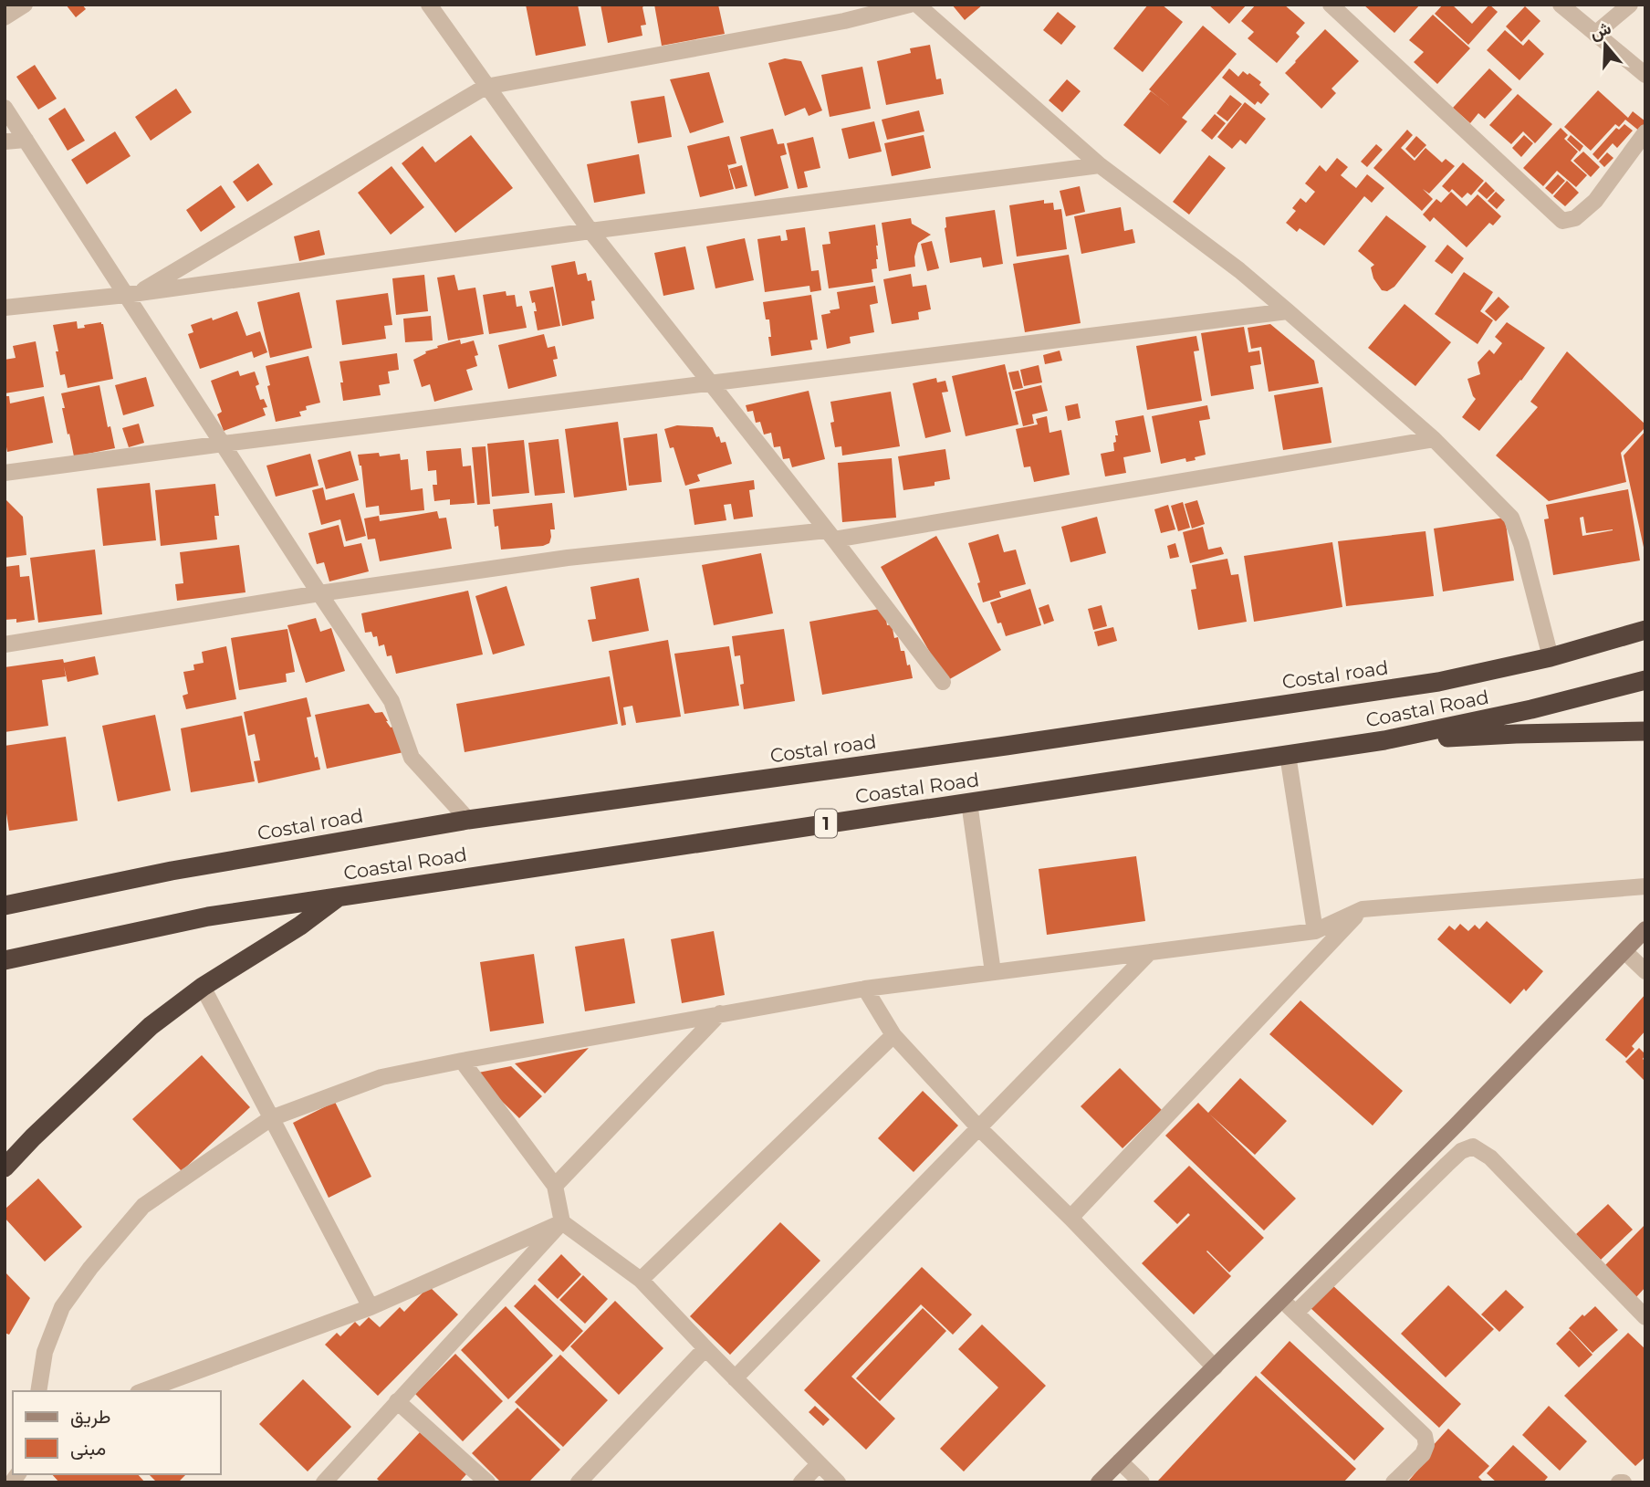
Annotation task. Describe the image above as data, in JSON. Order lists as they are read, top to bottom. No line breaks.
{"streets":{"highway":["Costal road","Coastal Road","1"]},"legend":["طريق","مبنى"],"north":"top"}
